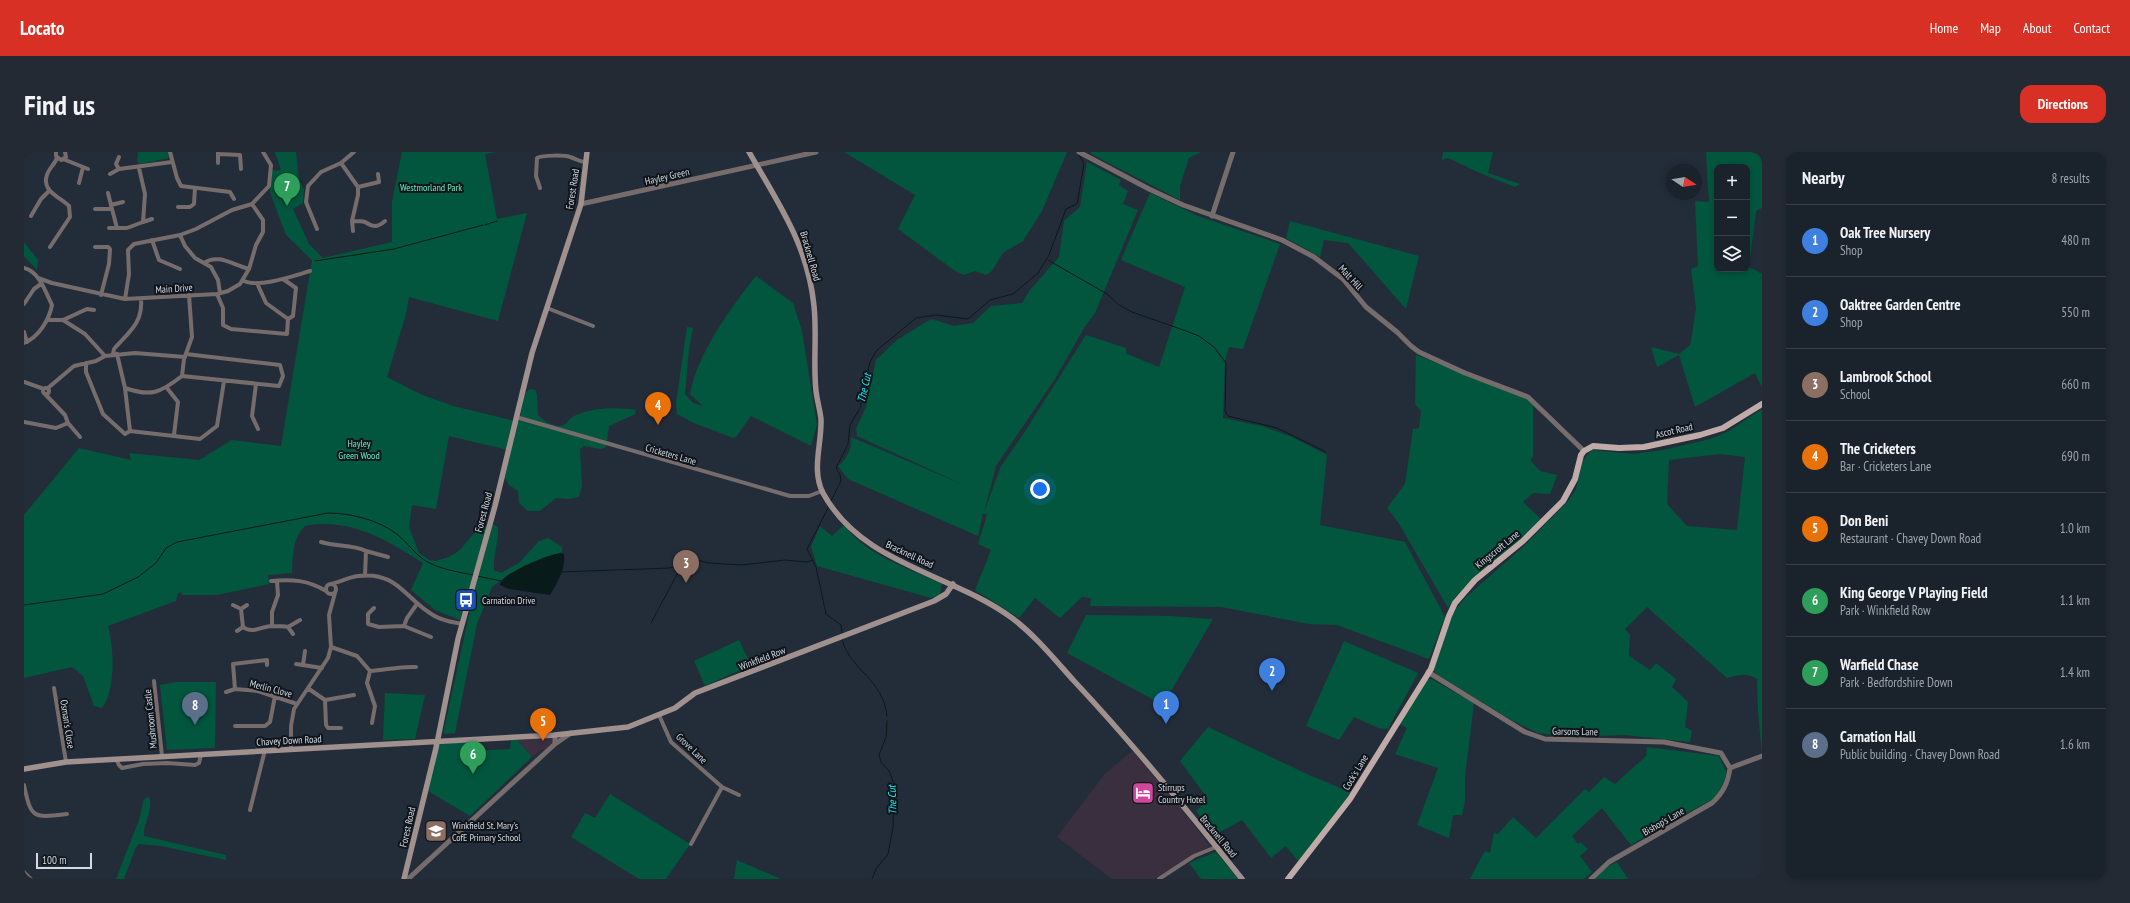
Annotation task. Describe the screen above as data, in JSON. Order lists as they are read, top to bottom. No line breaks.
{"streets":{"main road":["Forest Road","Bracknell Road","Ascot Road","Kingscroft Lane","Winkfield Row","Chavey Down Road","Cock's Lane"],"street":["Hayley Green","Malt Hill","Main Drive","Cricketers Lane","Merlin Clove","Mushroom Castle","Osman's Close","Garsons Lane","Grove Lane","Bishop's Lane"]},"crossings":[["Hayley Green","Forest Road"],["Hayley Green","Bracknell Road"],["Forest Road","Cricketers Lane"],["Forest Road","Chavey Down Road"],["Bracknell Road","Cricketers Lane"],["Bracknell Road","Winkfield Row"],["Malt Hill","Ascot Road"],["Malt Hill","Kingscroft Lane"],["Ascot Road","Kingscroft Lane"],["Kingscroft Lane","Garsons Lane"],["Kingscroft Lane","Cock's Lane"],["Winkfield Row","Chavey Down Road"],["Winkfield Row","Grove Lane"],["Mushroom Castle","Chavey Down Road"],["Osman's Close","Chavey Down Road"],["Garsons Lane","Cock's Lane"],["Garsons Lane","Bishop's Lane"]],"water":["The Cut"],"parks":["Westmorland Park","Hayley Green Wood"],"places":{"bus stop":["Carnation Drive"],"hotel":["Stirrups Country Hotel"],"school or university":["Winkfield St. Mary's CofE Primary School"]},"scale_bar":"100 m","north":"right","page":{"header":"Locato","nav":["Home","Map","About","Contact"],"buttons":"Directions","title":"Find us","heading":["Nearby","8 results"],"map_buttons":["+","−"],"pins":["7","4","3","2","1","8","5","6"],"list":[{"mark":"1","name":"Oak Tree Nursery","note":"Shop","value":"480 m"},{"mark":"2","name":"Oaktree Garden Centre","note":"Shop","value":"550 m"},{"mark":"3","name":"Lambrook School","note":"School","value":"660 m"},{"mark":"4","name":"The Cricketers","note":"Bar · Cricketers Lane","value":"690 m"},{"mark":"5","name":"Don Beni","note":"Restaurant · Chavey Down Road","value":"1.0 km"},{"mark":"6","name":"King George V Playing Field","note":"Park · Winkfield Row","value":"1.1 km"},{"mark":"7","name":"Warfield Chase","note":"Park · Bedfordshire Down","value":"1.4 km"},{"mark":"8","name":"Carnation Hall","note":"Public building · Chavey Down Road","value":"1.6 km"}],"scale":"100 m"}}
